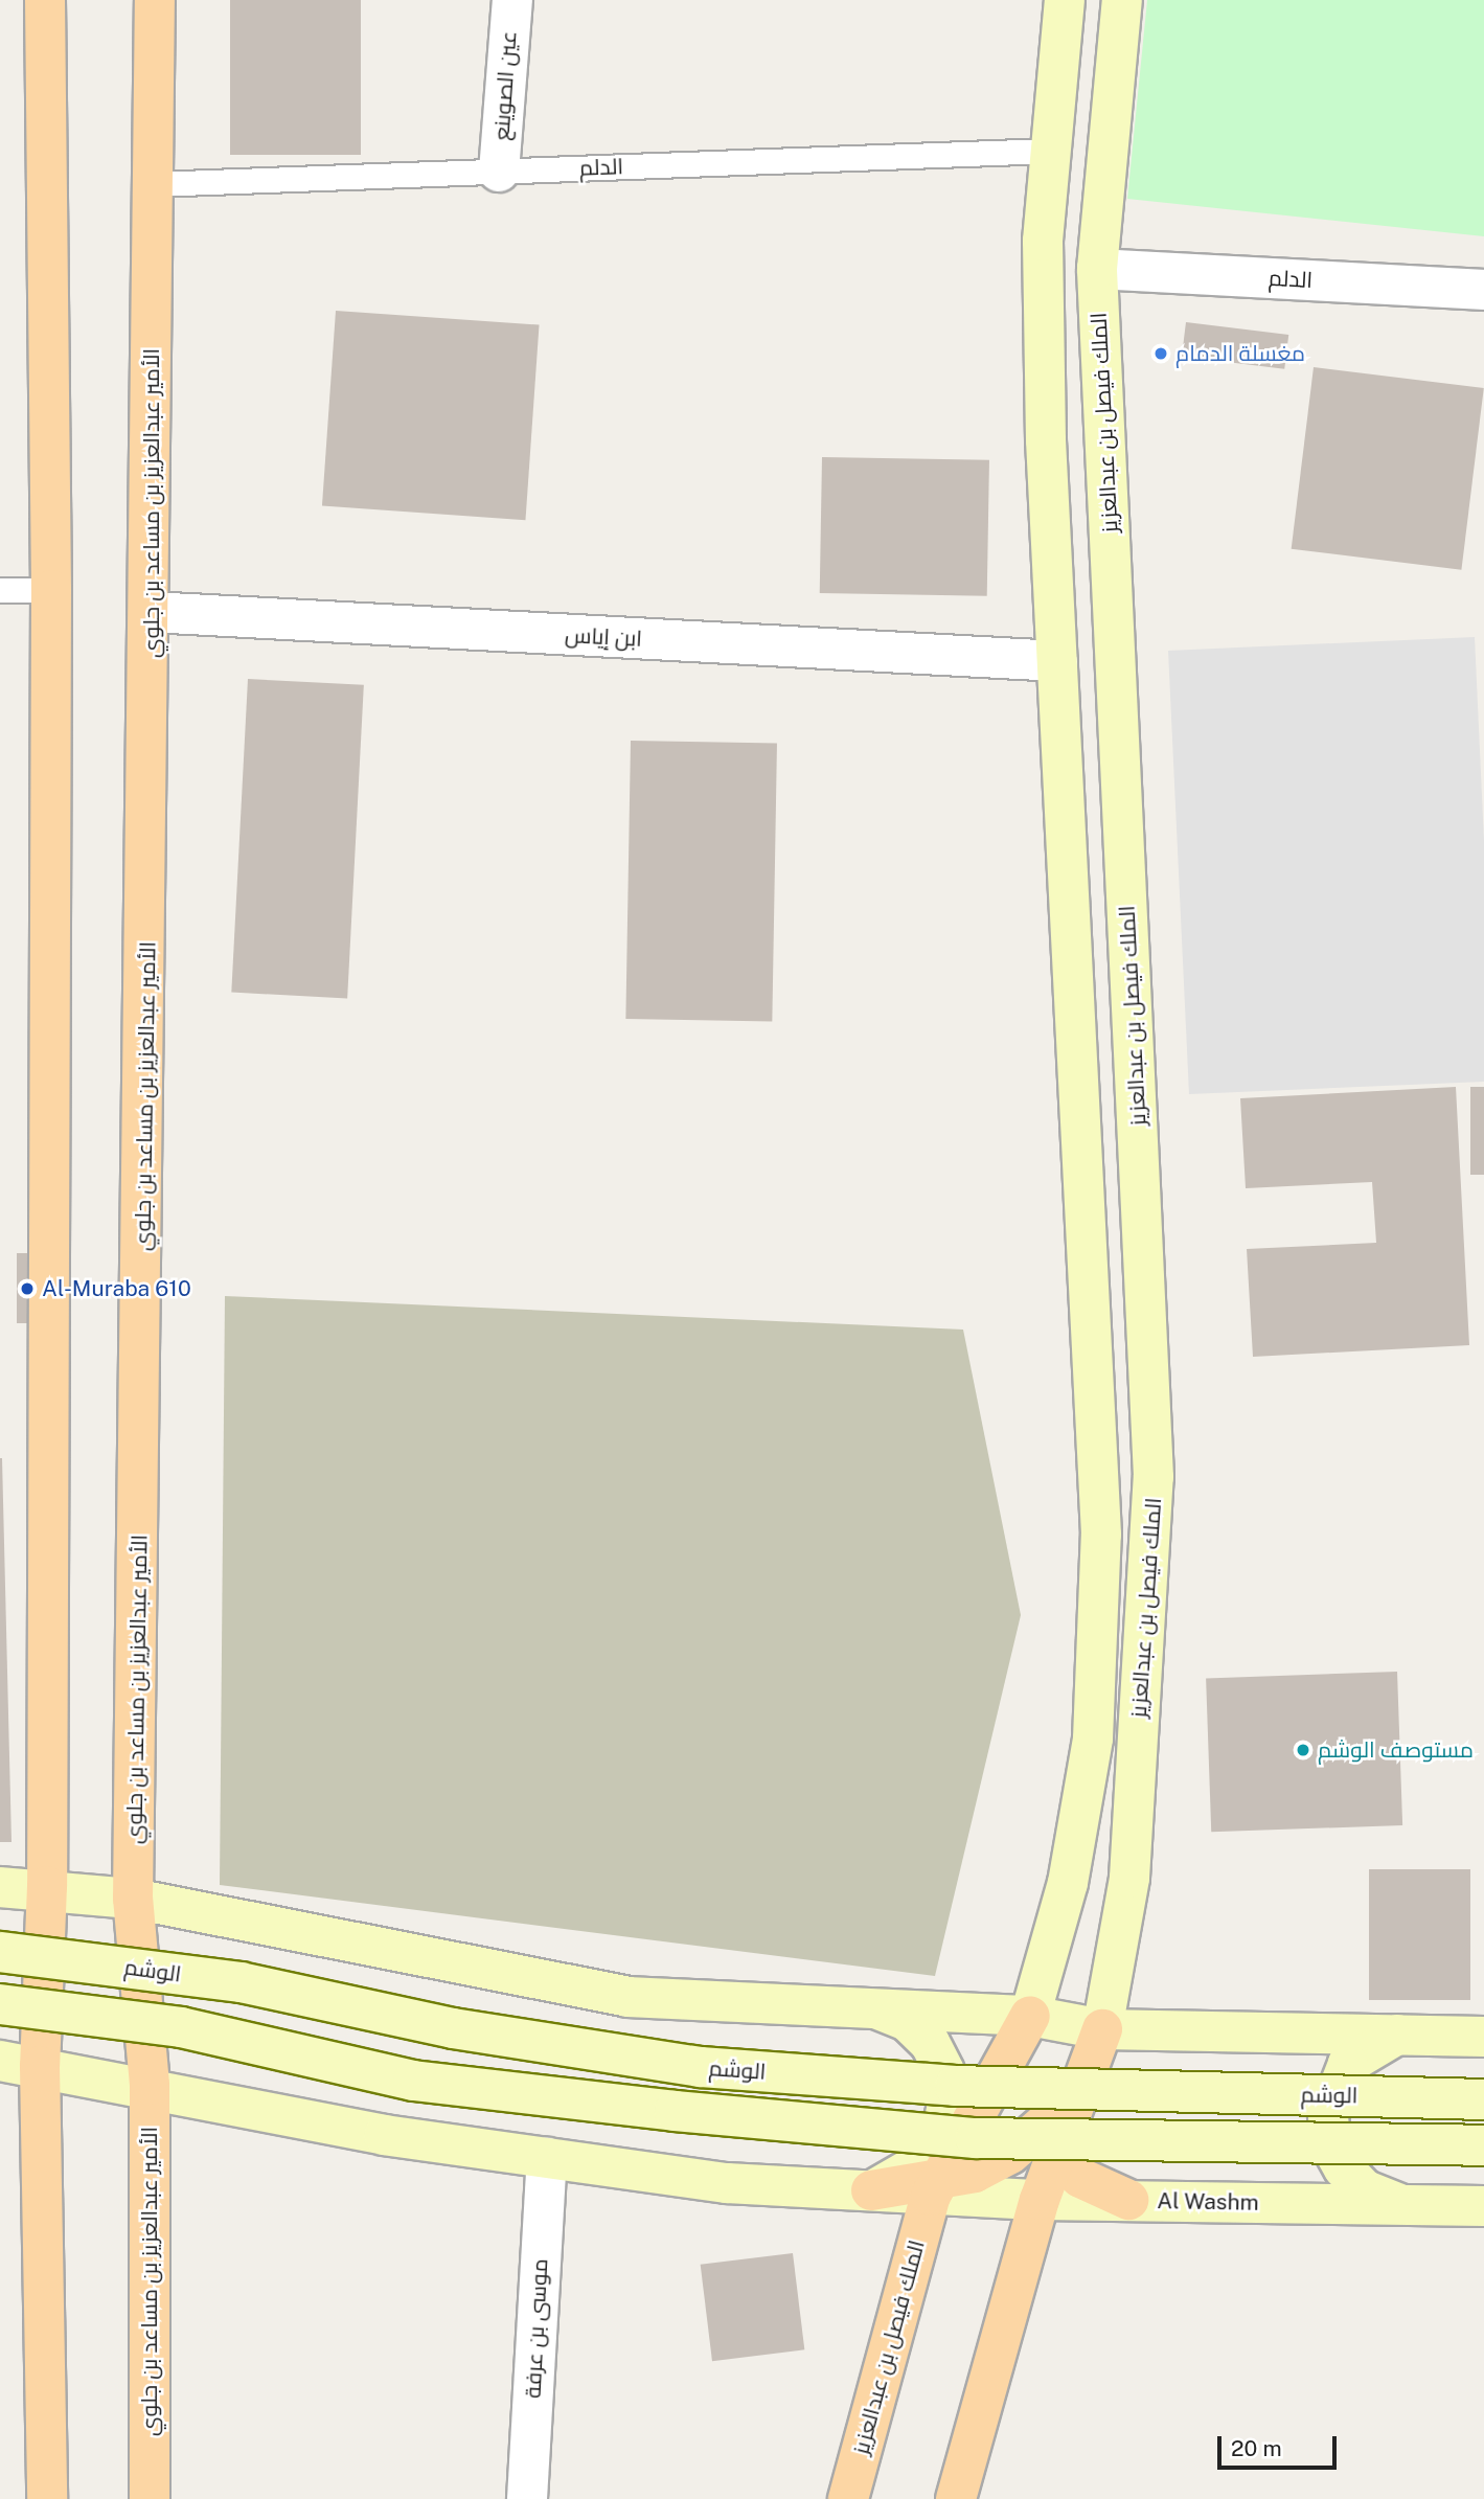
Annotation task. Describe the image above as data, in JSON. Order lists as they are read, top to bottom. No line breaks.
{"streets":{"main road":["الملك فيصل بن عبدالعزيز","الأمير عبدالعزيز بن مساعد بن جلوي"],"street":["عين الصوينع","الدلم","ابن إياس","الوشم","Al Washm","موسى بن عرفة"]},"crossings":[["عين الصوينع","الدلم"],["الدلم","الملك فيصل بن عبدالعزيز"],["الدلم","الأمير عبدالعزيز بن مساعد بن جلوي"],["الملك فيصل بن عبدالعزيز","ابن إياس"],["الملك فيصل بن عبدالعزيز","Al Washm"],["الأمير عبدالعزيز بن مساعد بن جلوي","ابن إياس"]],"places":["مغسلة الدمام","Al-Muraba 610","مستوصف الوشم"],"scale_bar":"20 m"}
